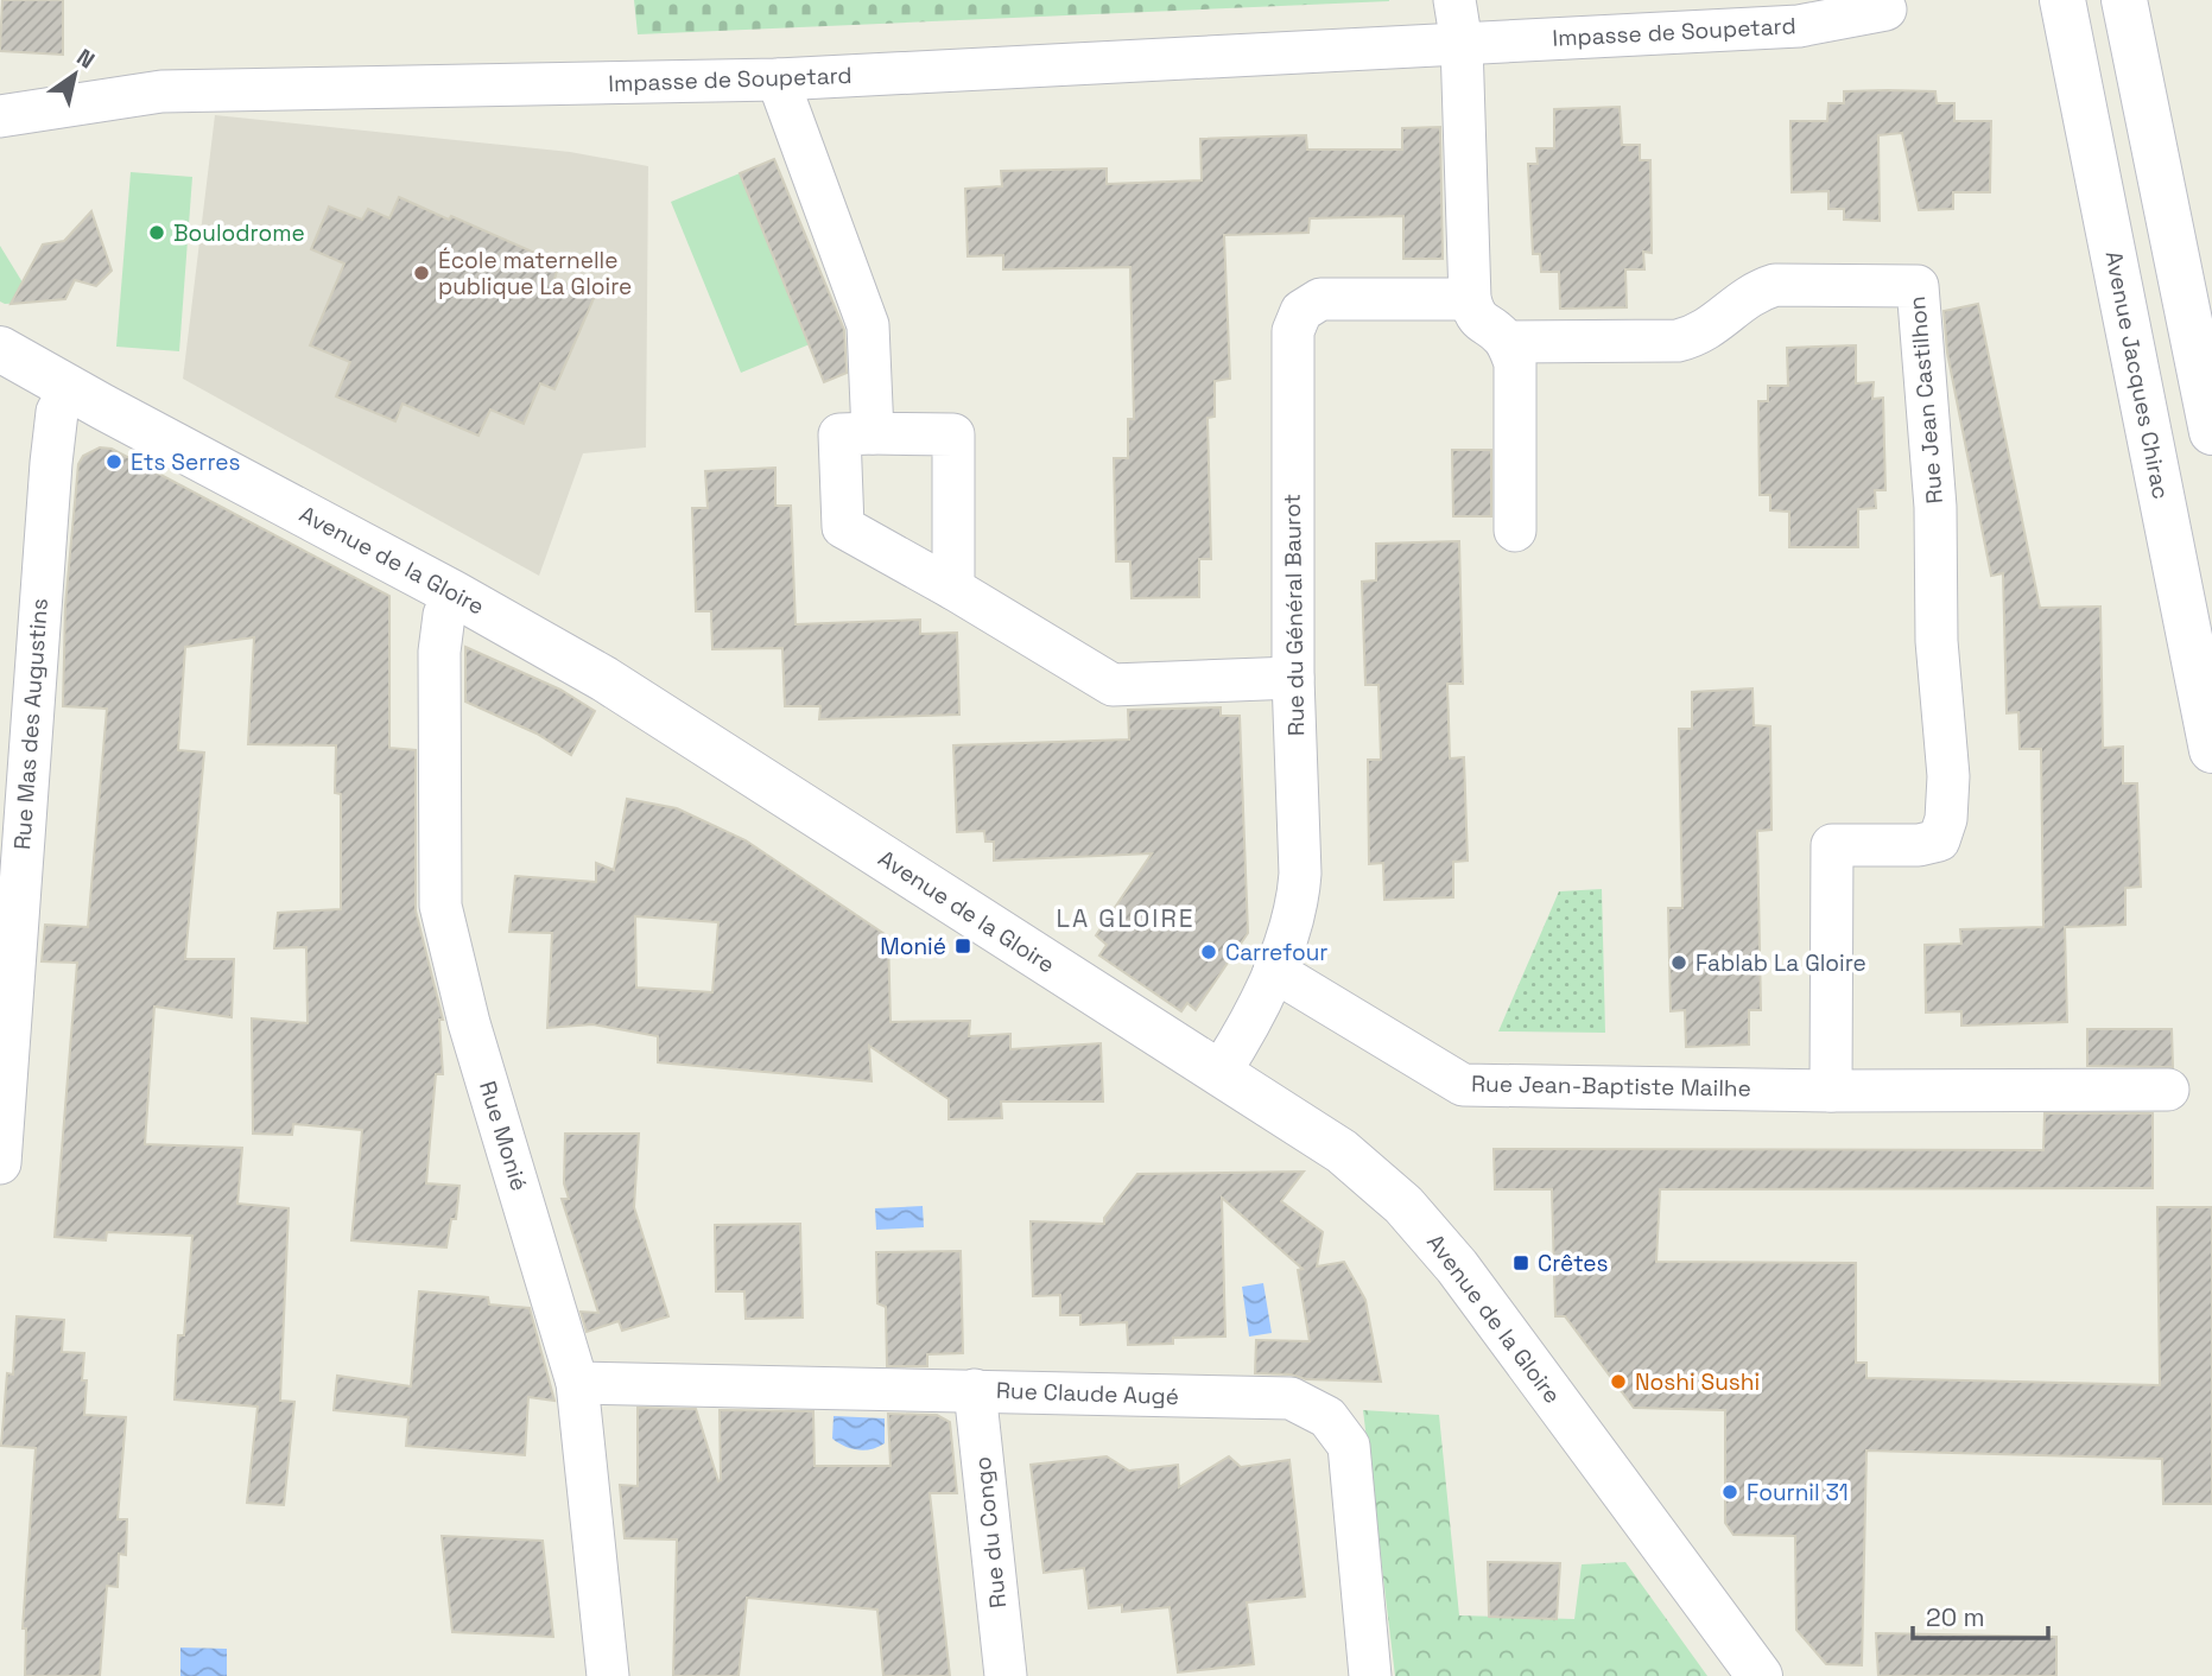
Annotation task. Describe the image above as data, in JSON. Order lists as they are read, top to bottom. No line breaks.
{"streets":{"street":["Impasse de Soupetard","Avenue Jacques Chirac","Rue Jean Castilhon","Avenue de la Gloire","Rue du Général Baurot","Rue Mas des Augustins","Rue Jean-Baptiste Mailhe","Rue Monié","Rue Claude Augé","Rue du Congo"]},"crossings":[["Rue Jean Castilhon","Rue Jean-Baptiste Mailhe"],["Avenue de la Gloire","Rue du Général Baurot"],["Avenue de la Gloire","Rue Mas des Augustins"],["Avenue de la Gloire","Rue Monié"],["Rue du Général Baurot","Rue Jean-Baptiste Mailhe"],["Rue Monié","Rue Claude Augé"],["Rue Claude Augé","Rue du Congo"]],"districts":["LA GLOIRE"],"places":{"other":["Boulodrome","École maternelle publique La Gloire","Ets Serres","Carrefour","Fablab La Gloire","Noshi Sushi","Fournil 31"],"transit":["Monié","Crêtes"]},"scale_bar":"20 m","north":"top right"}
